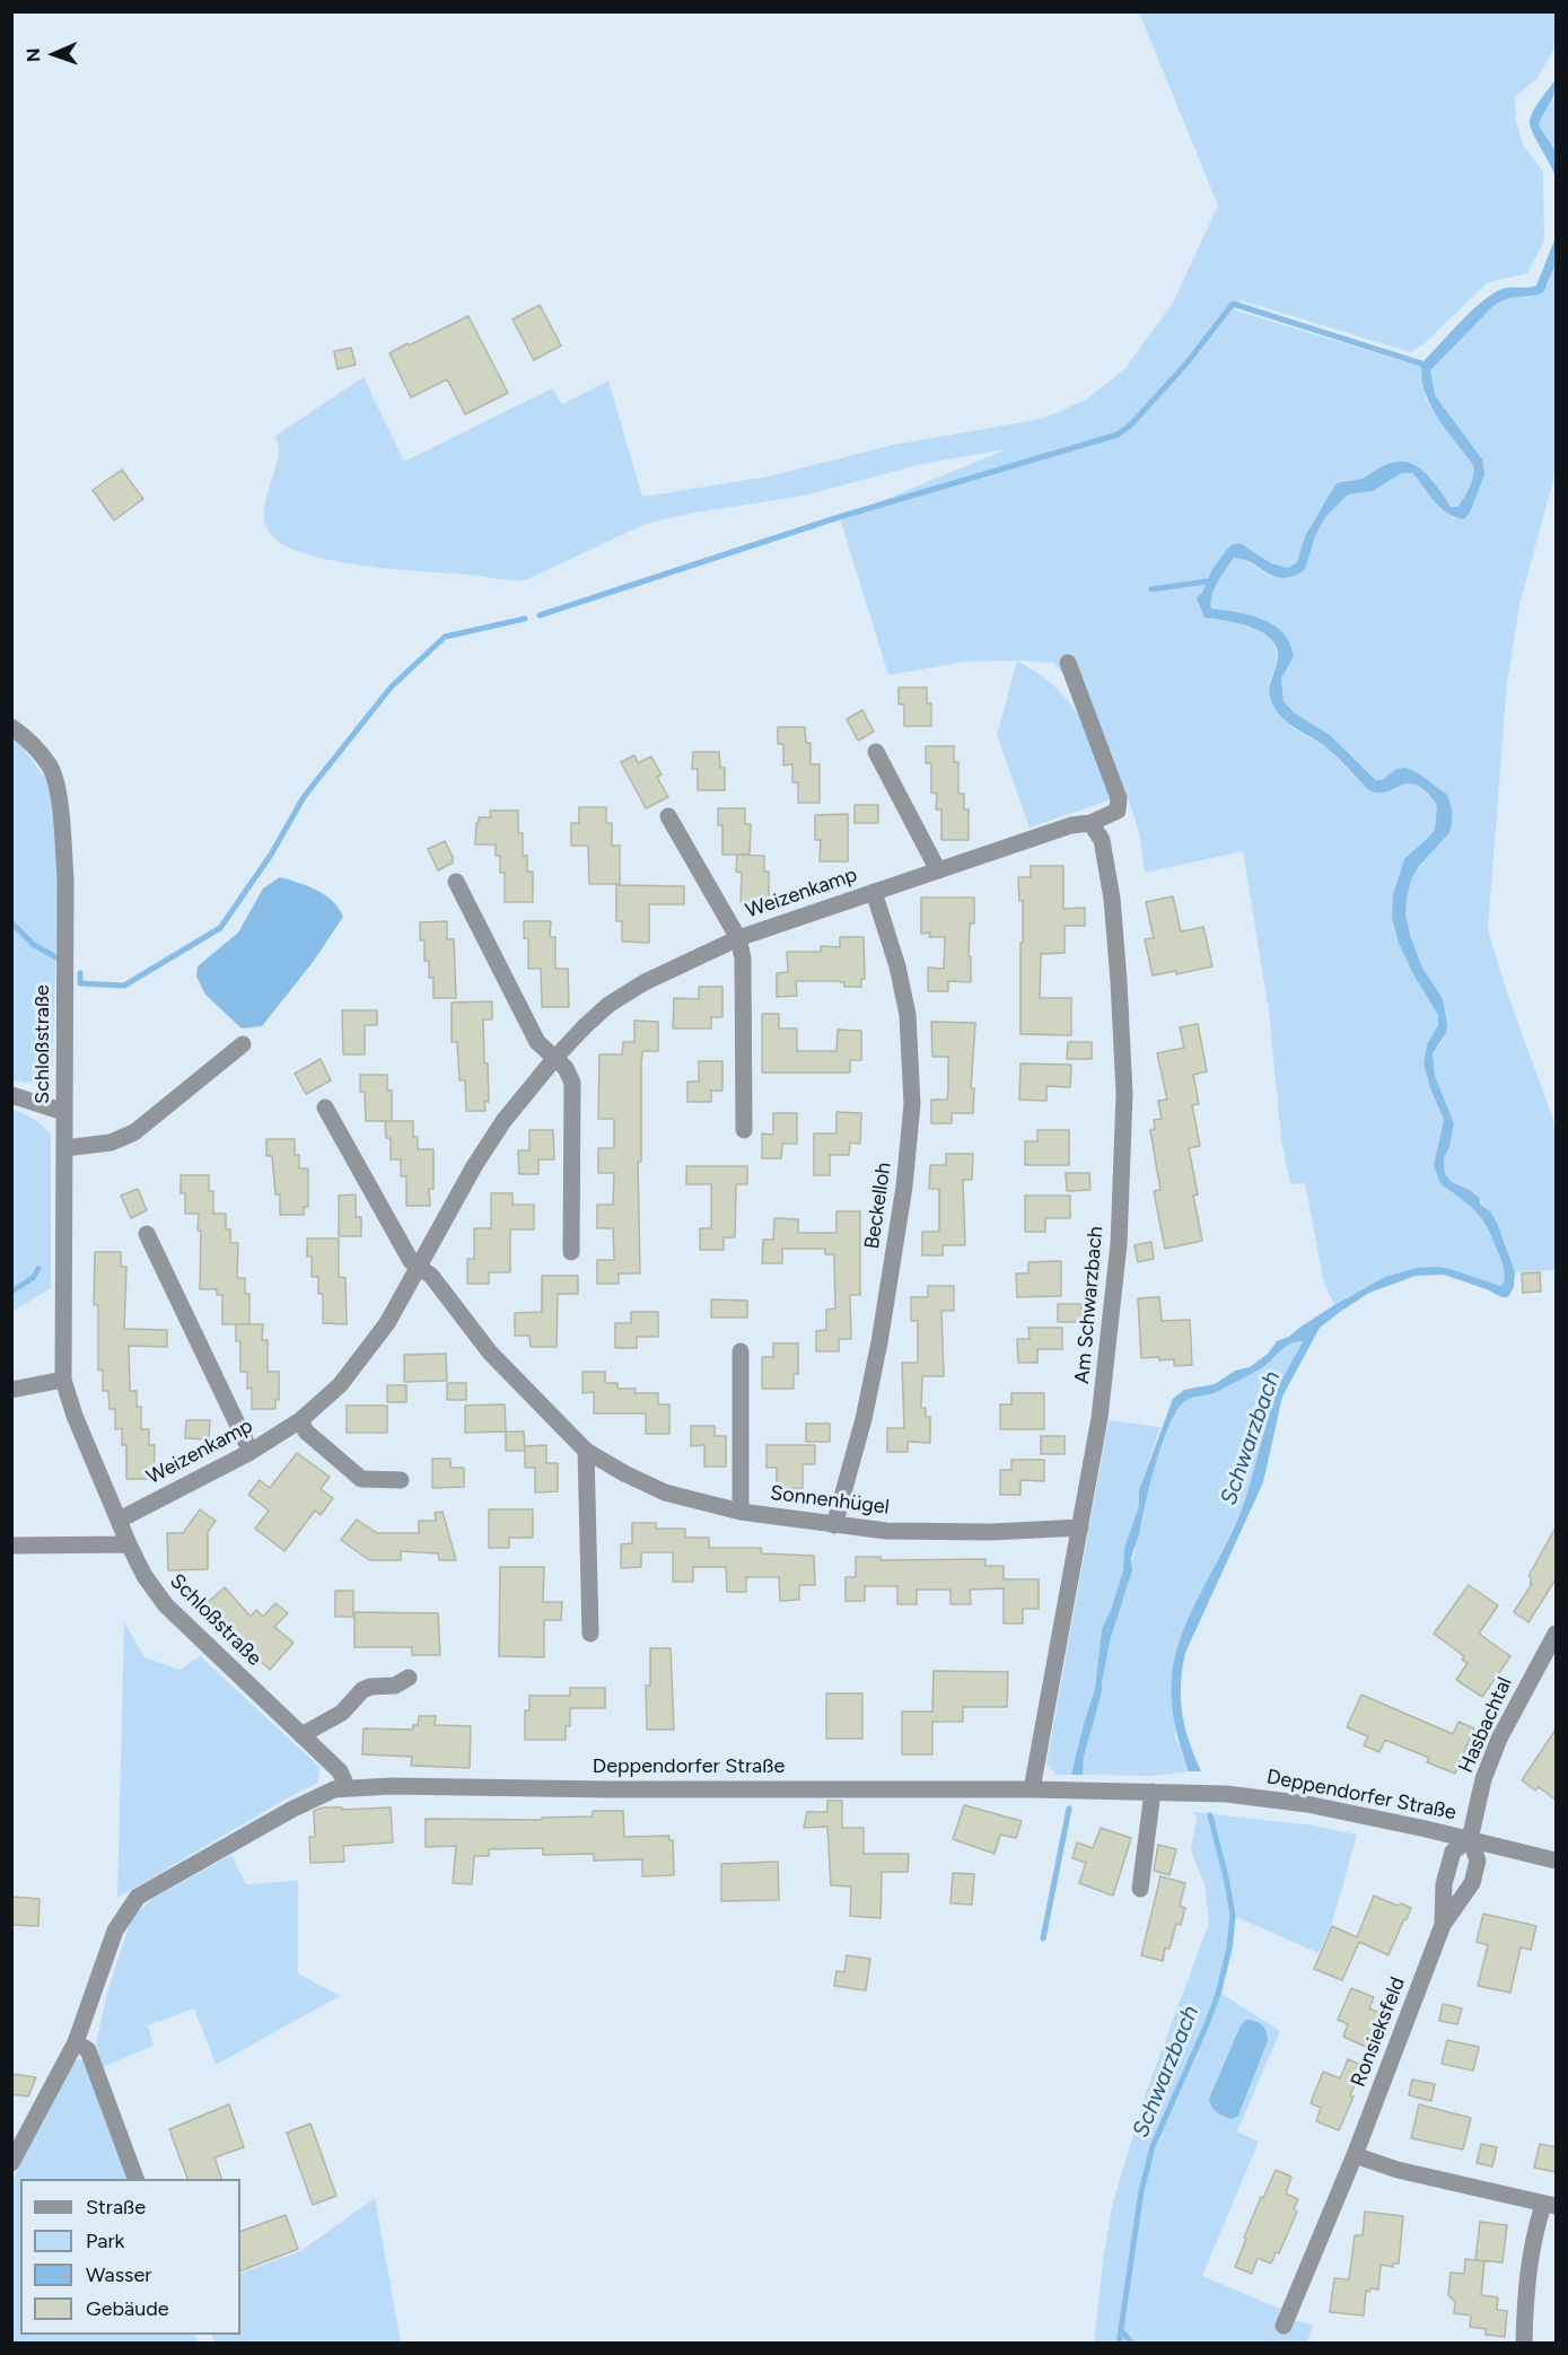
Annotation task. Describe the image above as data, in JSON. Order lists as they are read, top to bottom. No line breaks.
{"streets":{"street":["Weizenkamp","Schloßstraße","Beckelloh","Am Schwarzbach","Sonnenhügel","Hasbachtal","Deppendorfer Straße","Ronsieksfeld"]},"crossings":[["Weizenkamp","Schloßstraße"],["Weizenkamp","Beckelloh"],["Weizenkamp","Am Schwarzbach"],["Weizenkamp","Sonnenhügel"],["Schloßstraße","Deppendorfer Straße"],["Beckelloh","Sonnenhügel"],["Am Schwarzbach","Sonnenhügel"],["Am Schwarzbach","Deppendorfer Straße"],["Hasbachtal","Deppendorfer Straße"],["Hasbachtal","Ronsieksfeld"],["Deppendorfer Straße","Ronsieksfeld"]],"water":["Schwarzbach"],"legend":["Straße","Park","Wasser","Gebäude"],"north":"left"}
